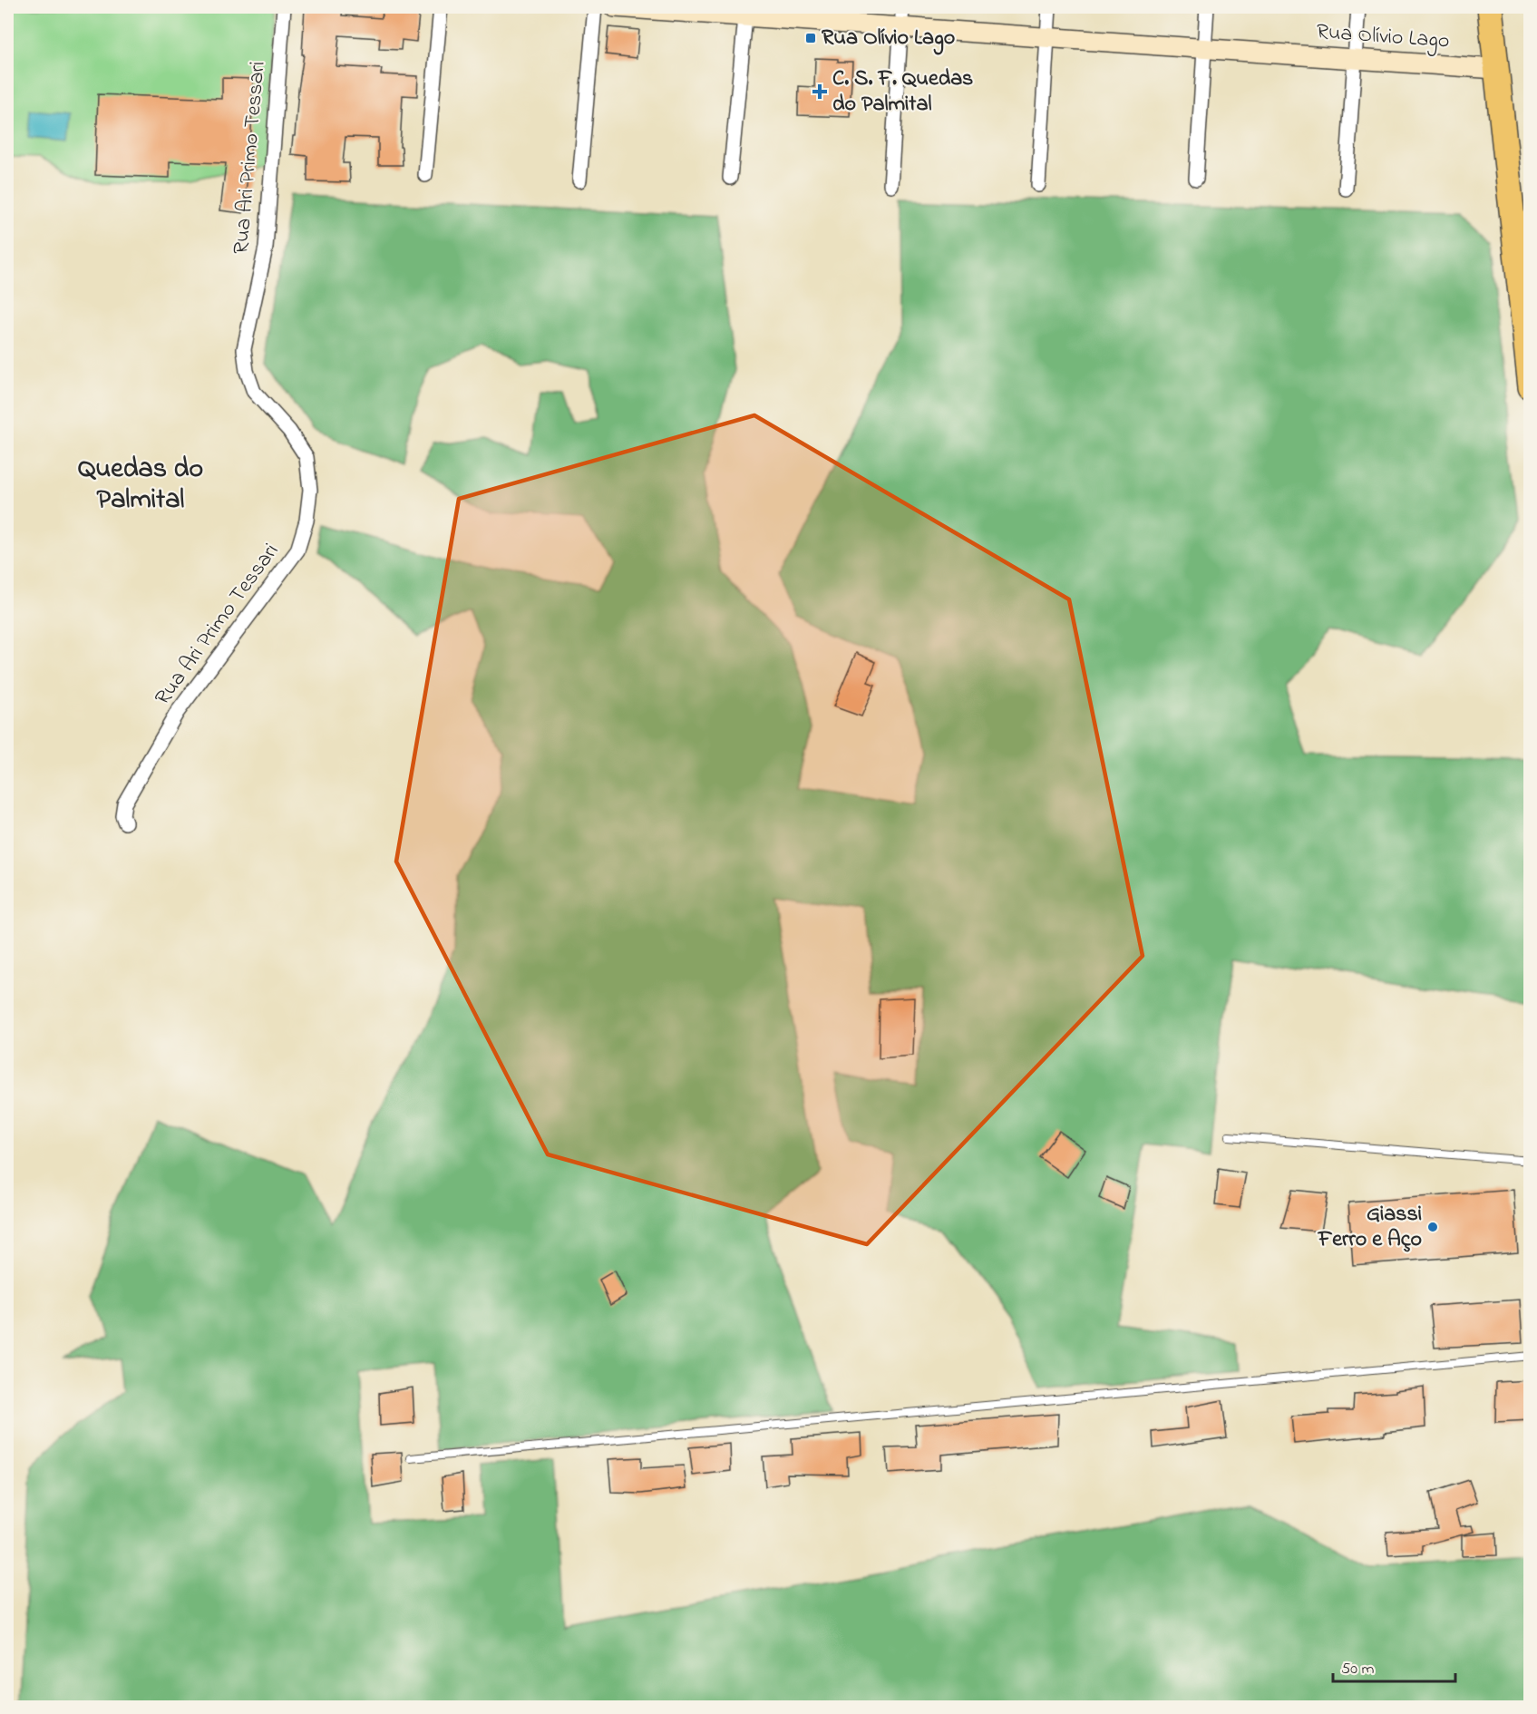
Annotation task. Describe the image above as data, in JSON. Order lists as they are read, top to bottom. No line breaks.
{"streets":{"street":["Rua Olívio Lago","Rua Ari Primo Tessari"]},"districts":["Quedas do Palmital"],"places":{"transit":["Rua Olívio Lago"],"health":["C. S. F. Quedas do Palmital"],"other":["Giassi Ferro e Aço"]},"scale_bar":"50 m"}
